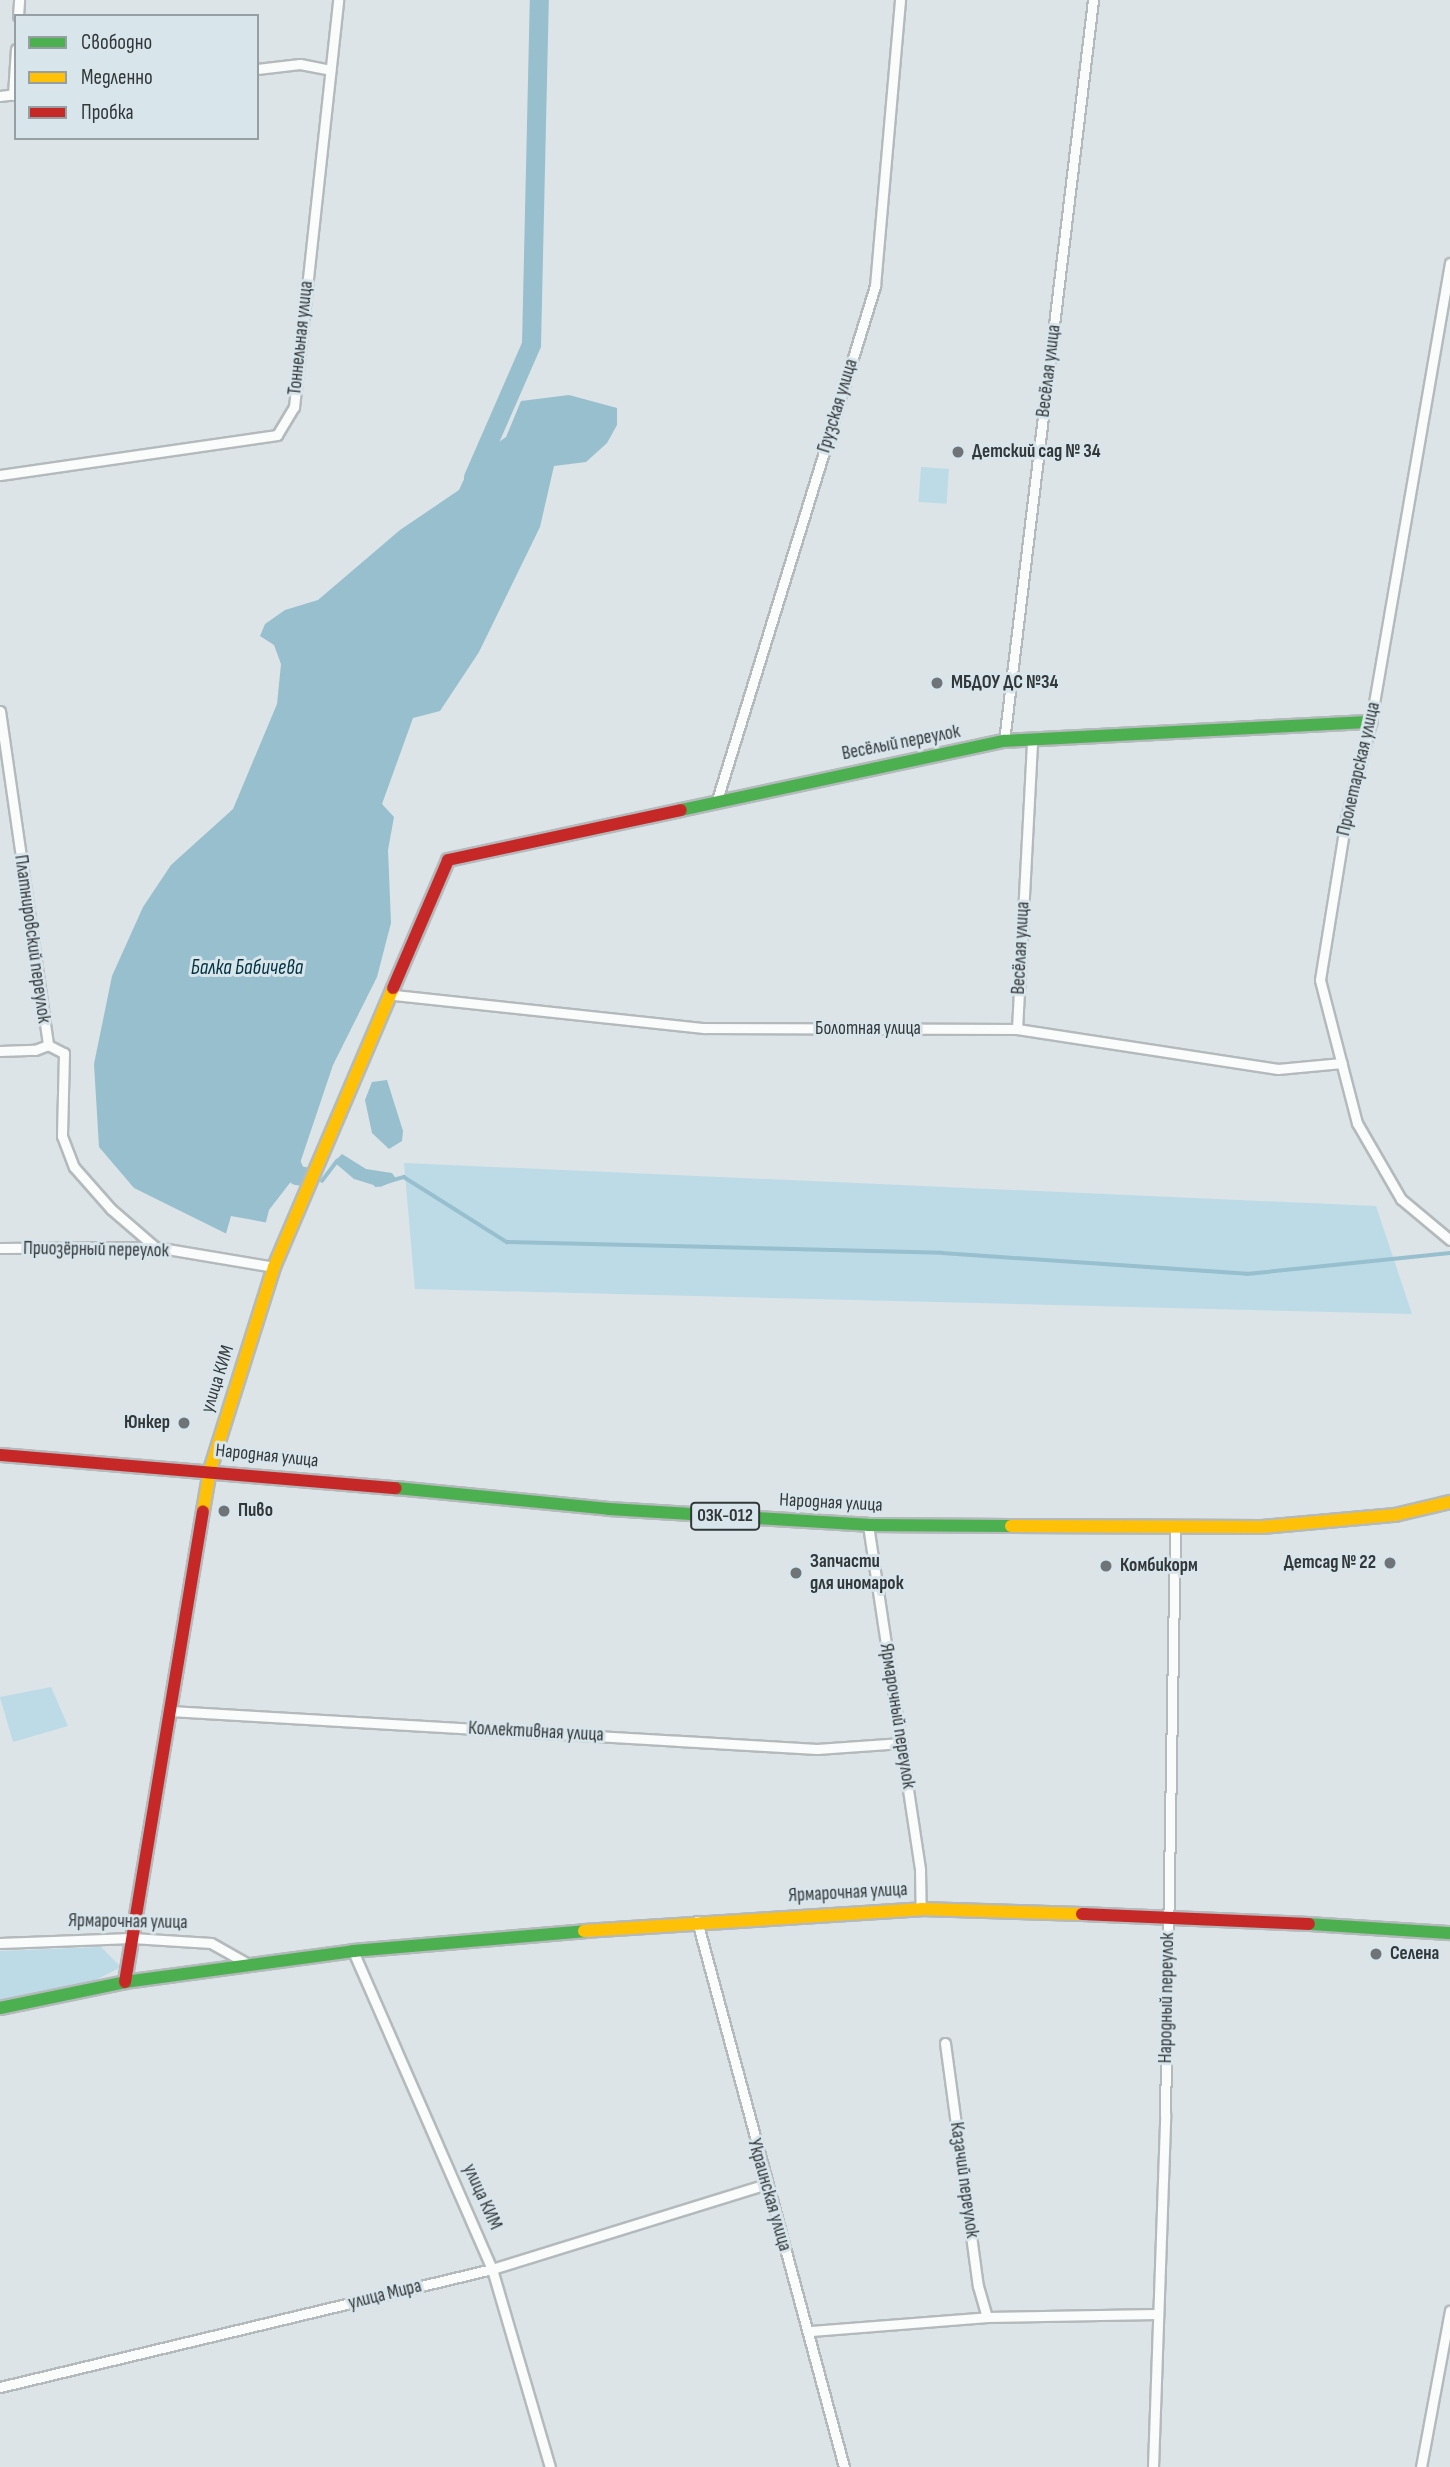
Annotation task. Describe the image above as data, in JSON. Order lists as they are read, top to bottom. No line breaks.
{"streets":{"street":["Тоннельная улица","Весёлая улица","Грузская улица","Весёлый переулок","Пролетарская улица","Платнировский переулок","Болотная улица","Приозёрный переулок","улица КИМ","Народная улица","03К-012","Ярмарочный переулок","Коллективная улица","Ярмарочная улица","Народный переулок","Казачий переулок","Украинская улица","улица Мира"]},"crossings":[["Весёлая улица","Весёлый переулок"],["Весёлая улица","Болотная улица"],["Грузская улица","Весёлый переулок"],["Весёлый переулок","Пролетарская улица"],["Весёлый переулок","улица КИМ"],["Пролетарская улица","Болотная улица"],["Платнировский переулок","Приозёрный переулок"],["Болотная улица","улица КИМ"],["Приозёрный переулок","улица КИМ"],["улица КИМ","Народная улица"],["улица КИМ","Коллективная улица"],["улица КИМ","Ярмарочная улица"],["улица КИМ","улица Мира"],["Народная улица","Ярмарочный переулок"],["Народная улица","Народный переулок"],["Ярмарочный переулок","Коллективная улица"],["Ярмарочный переулок","Ярмарочная улица"],["Ярмарочная улица","Народный переулок"],["Ярмарочная улица","Украинская улица"],["Украинская улица","улица Мира"]],"water":["Балка Бабичева"],"places":["Детский сад № 34","МБДОУ ДС №34","Юнкер","Пиво","Детсад № 22","Комбикорм","Запчасти для иномарок","Селена"],"legend":["Свободно","Медленно","Пробка"]}
